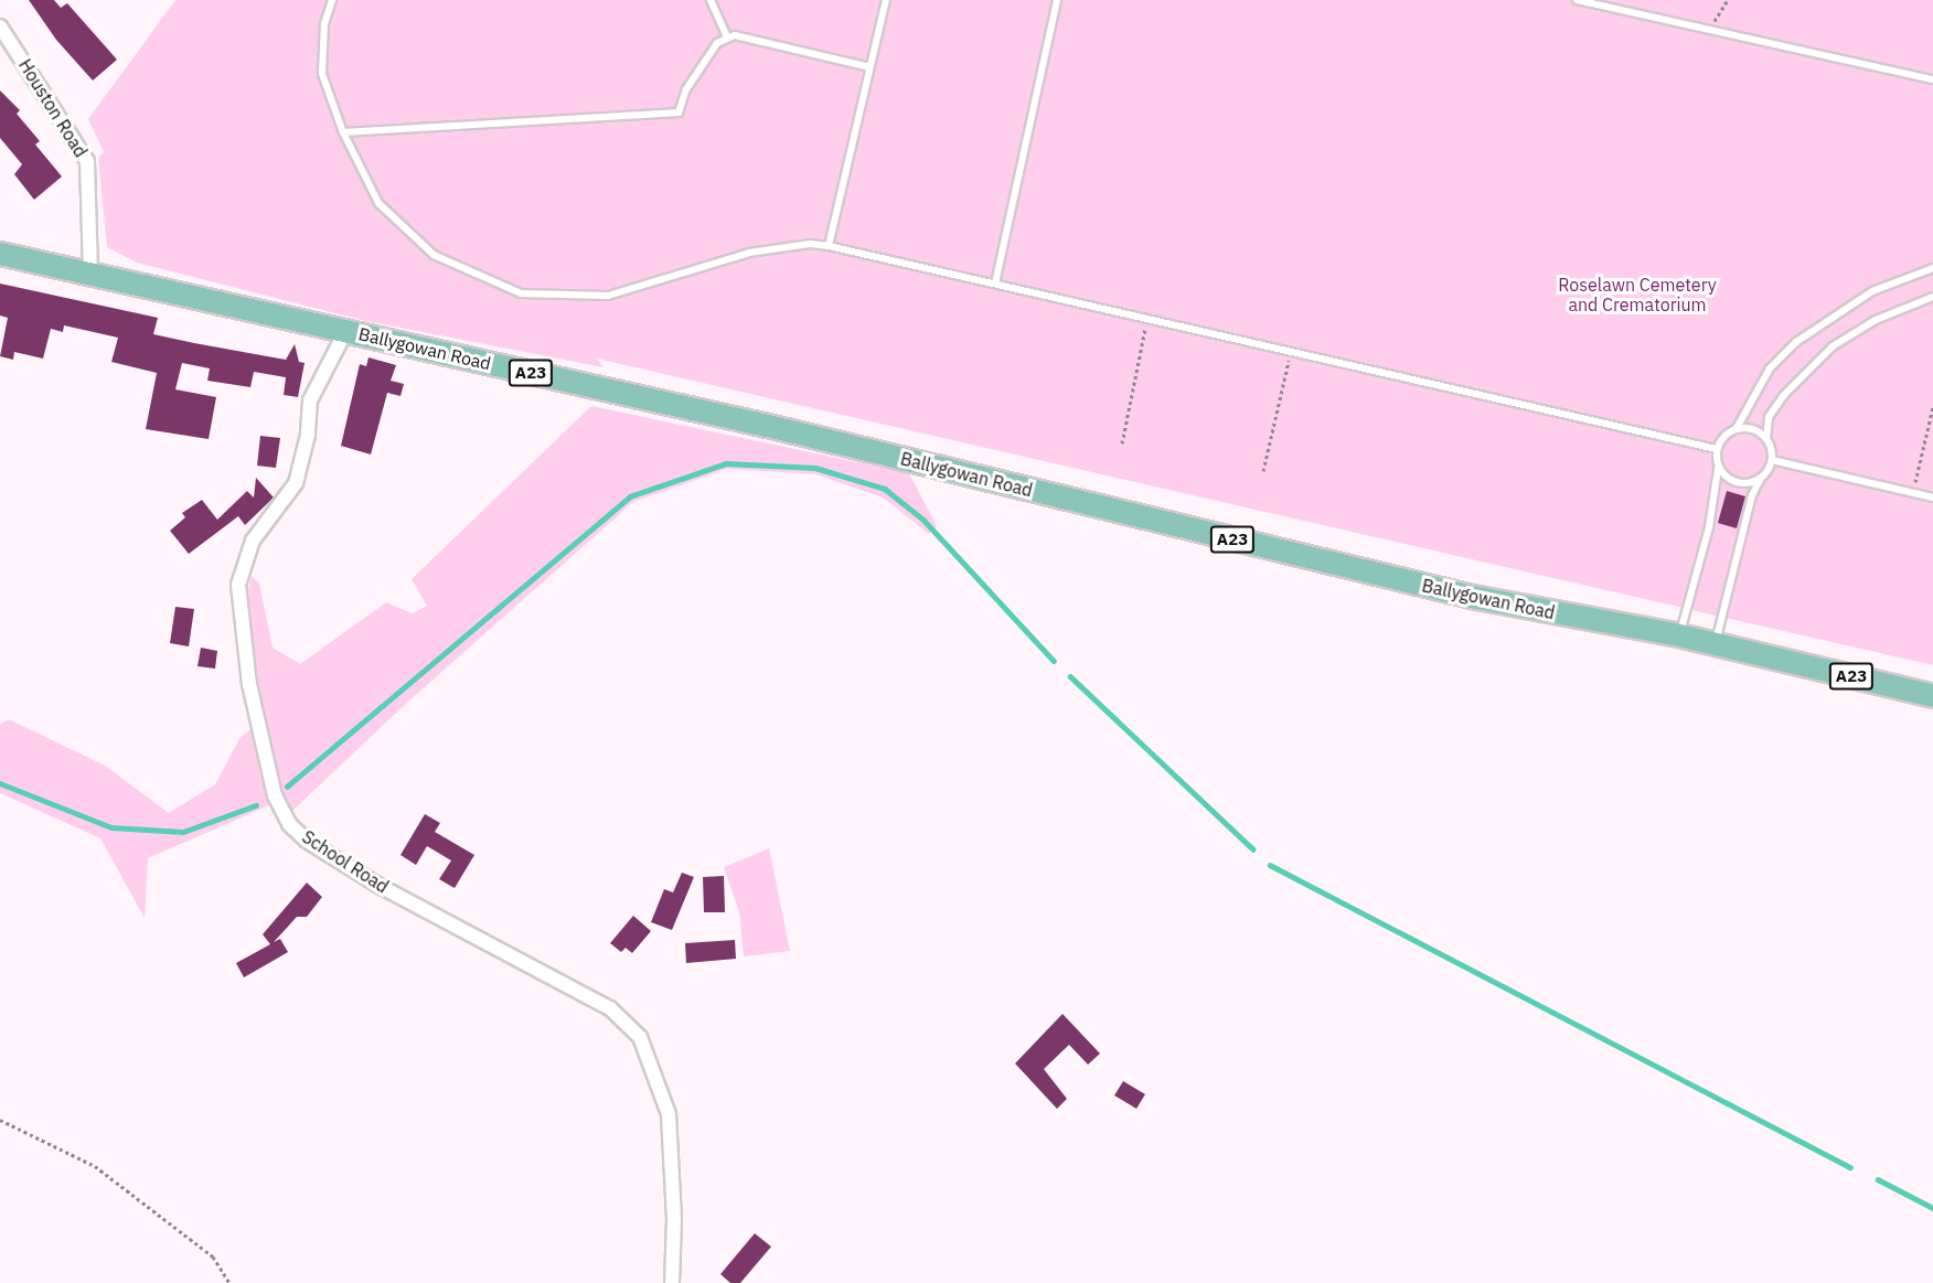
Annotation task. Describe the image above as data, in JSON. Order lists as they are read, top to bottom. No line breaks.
{"streets":{"main road":["Ballygowan Road","A23"],"street":["Houston Road","School Road"]},"crossings":[["Houston Road","Ballygowan Road"],["Ballygowan Road","School Road"]],"parks":["Roselawn Cemetery and Crematorium"]}
